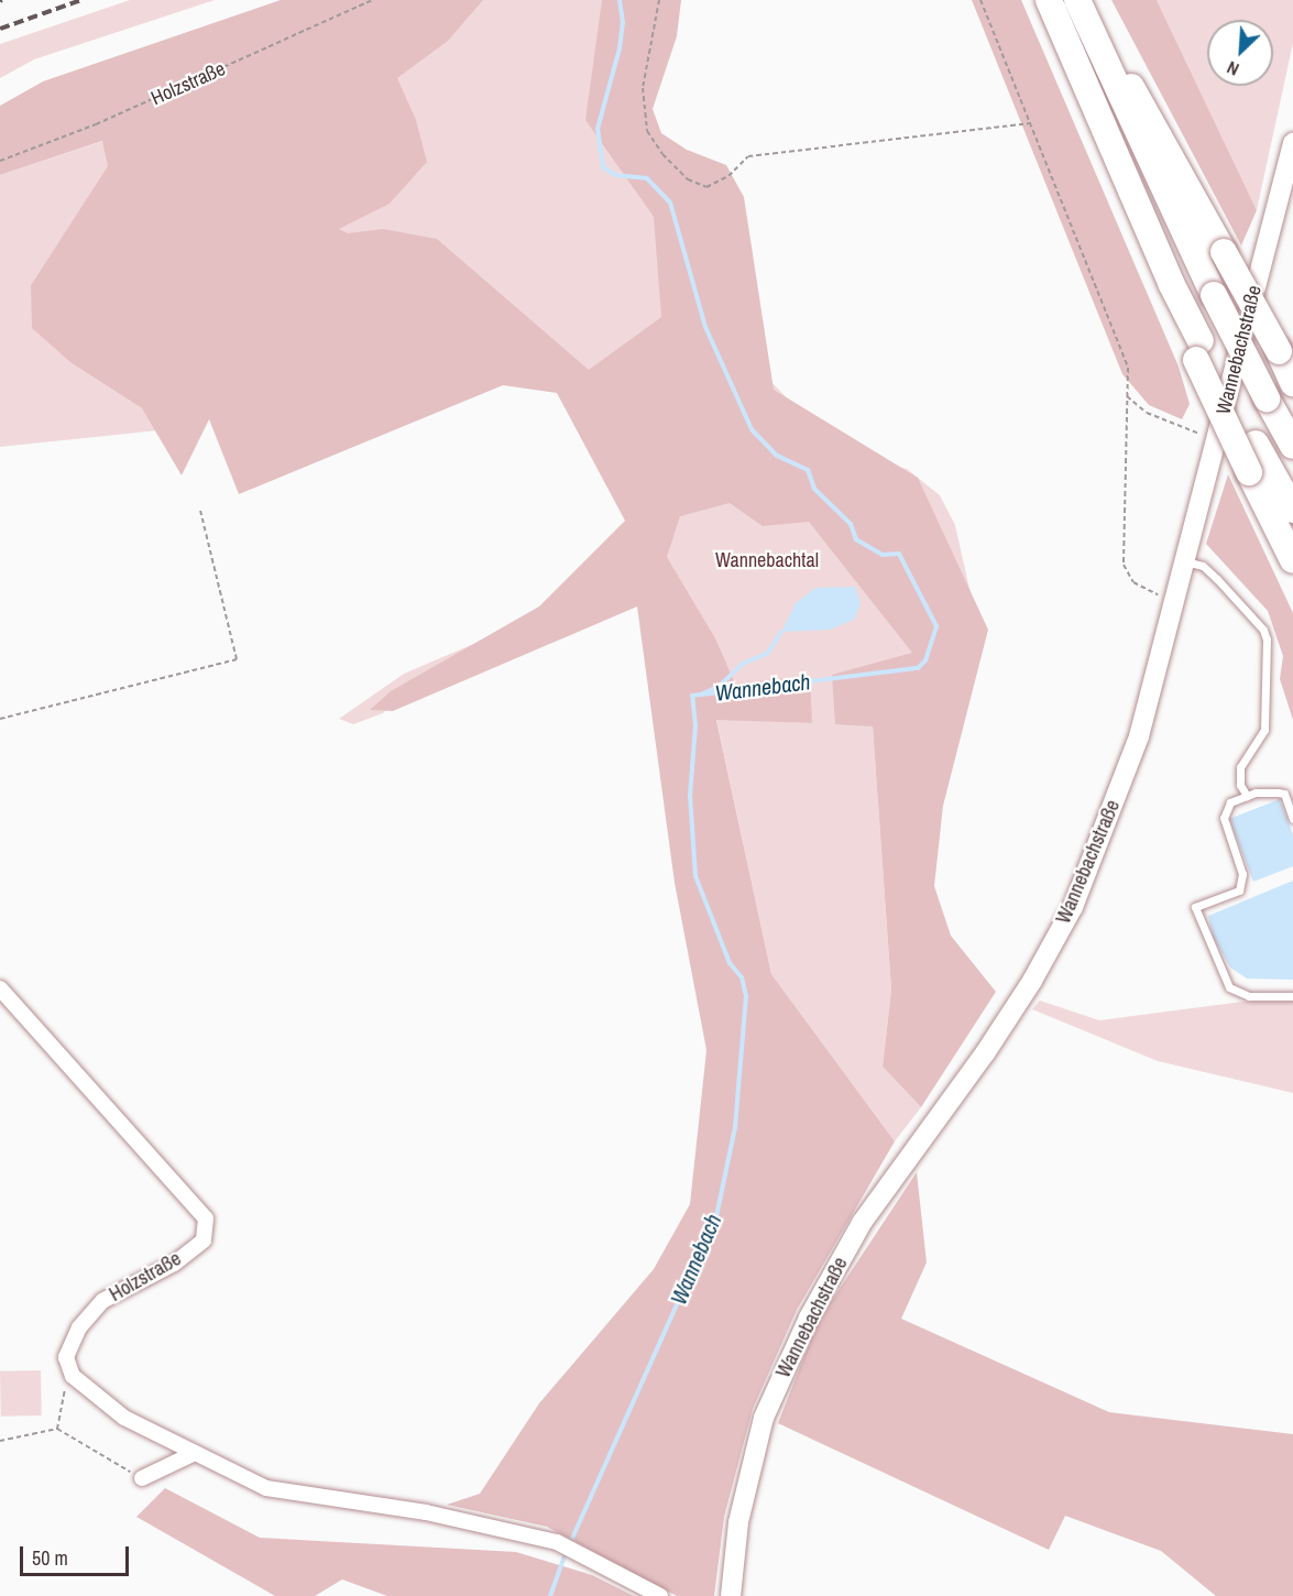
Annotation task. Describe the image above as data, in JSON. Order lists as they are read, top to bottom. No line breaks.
{"streets":{"main road":["Wannebachstraße"],"street":["Holzstraße"]},"water":["Wannebach"],"parks":["Wannebachtal"],"scale_bar":"50 m","north":"bottom left"}
